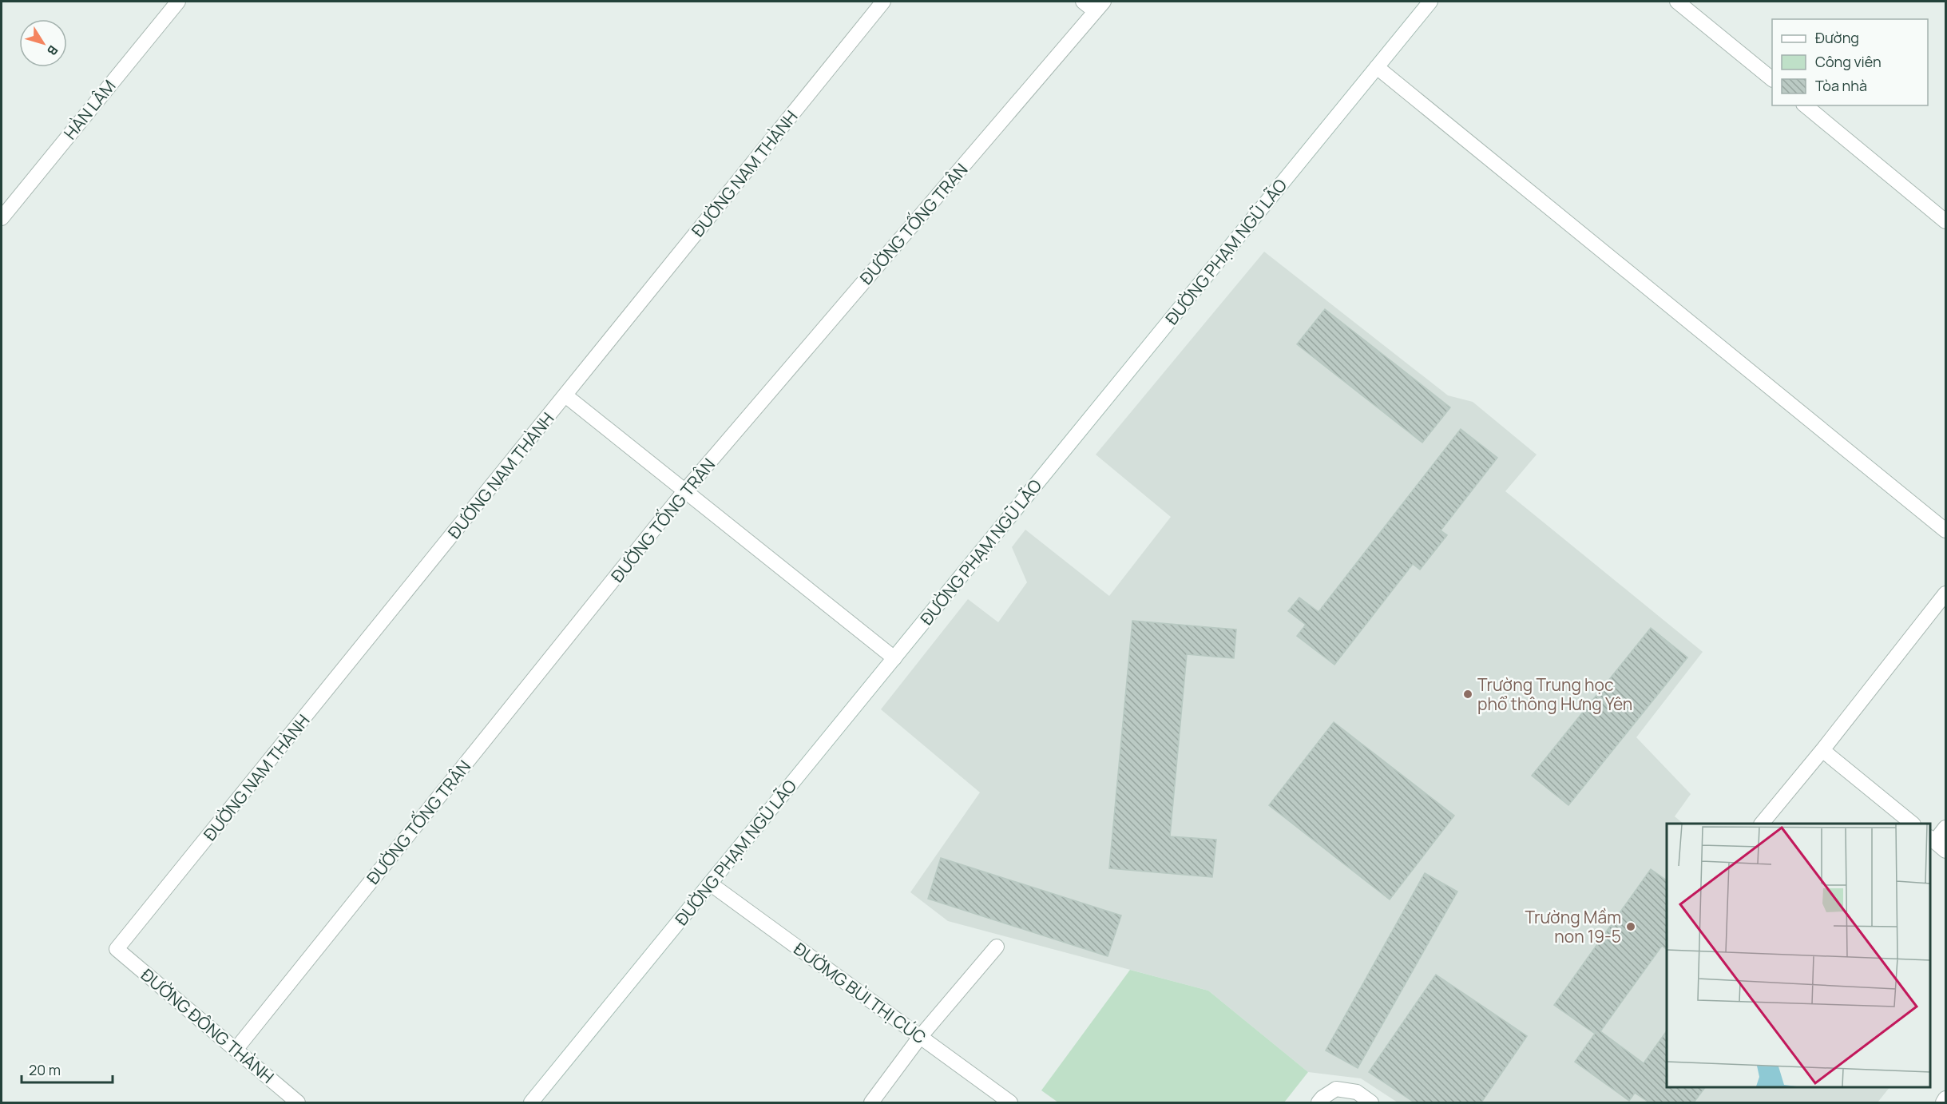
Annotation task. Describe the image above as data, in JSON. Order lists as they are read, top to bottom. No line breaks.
{"streets":{"street":["HÀN LÂM","ĐƯỜNG NAM THÀNH","ĐƯỜNG TỐNG TRÂN","ĐƯỜNG PHẠM NGŨ LÃO","ĐƯỜMG BÙI THỊ CÚC","ĐƯỜNG ĐÔNG THÀNH"]},"crossings":[["ĐƯỜNG NAM THÀNH","ĐƯỜNG ĐÔNG THÀNH"],["ĐƯỜNG TỐNG TRÂN","ĐƯỜNG ĐÔNG THÀNH"],["ĐƯỜNG PHẠM NGŨ LÃO","ĐƯỜMG BÙI THỊ CÚC"]],"places":["Trường Trung học phổ thông Hưng Yên","Trường Mầm non 19-5"],"legend":["Đường","Công viên","Tòa nhà"],"scale_bar":"20 m","north":"bottom right"}
